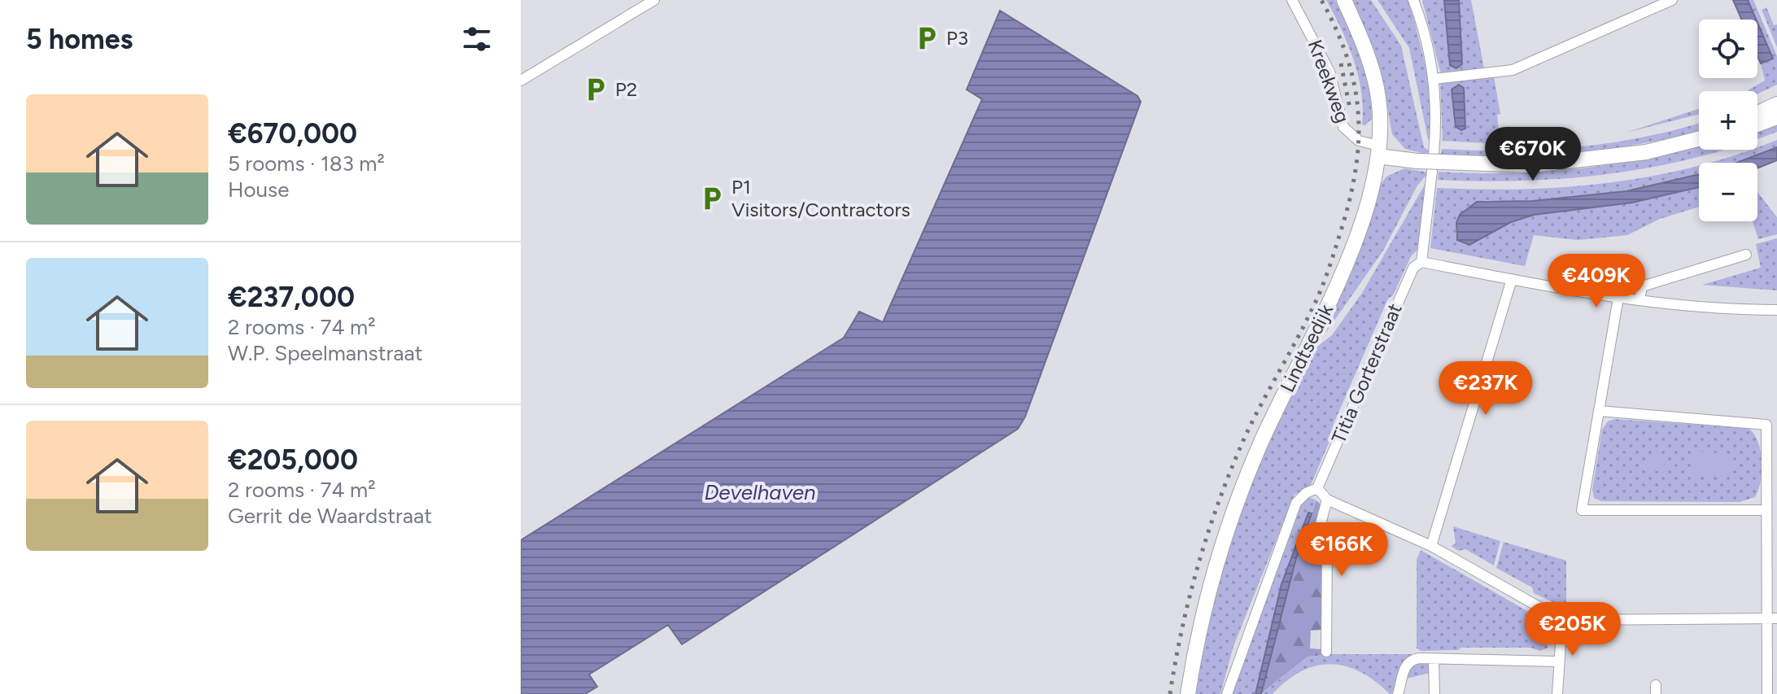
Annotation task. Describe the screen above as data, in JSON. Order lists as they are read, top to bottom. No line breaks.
{"streets":{"main road":["Lindtsedijk"],"street":["Kreekweg","Titia Gorterstraat"]},"crossings":[["Kreekweg","Lindtsedijk"]],"water":["Develhaven"],"places":{"parking":["P3","P2","P1 Visitors/Contractors"]},"page":{"heading":"5 homes","map_buttons":["+","−"],"list":[{"name":"€670,000","note":"5 rooms · 183 m² · House"},{"name":"€237,000","note":"2 rooms · 74 m² · W.P. Speelmanstraat"},{"name":"€205,000","note":"2 rooms · 74 m² · Gerrit de Waardstraat"}],"price":["€670K","€409K","€237K","€166K","€205K"]}}
